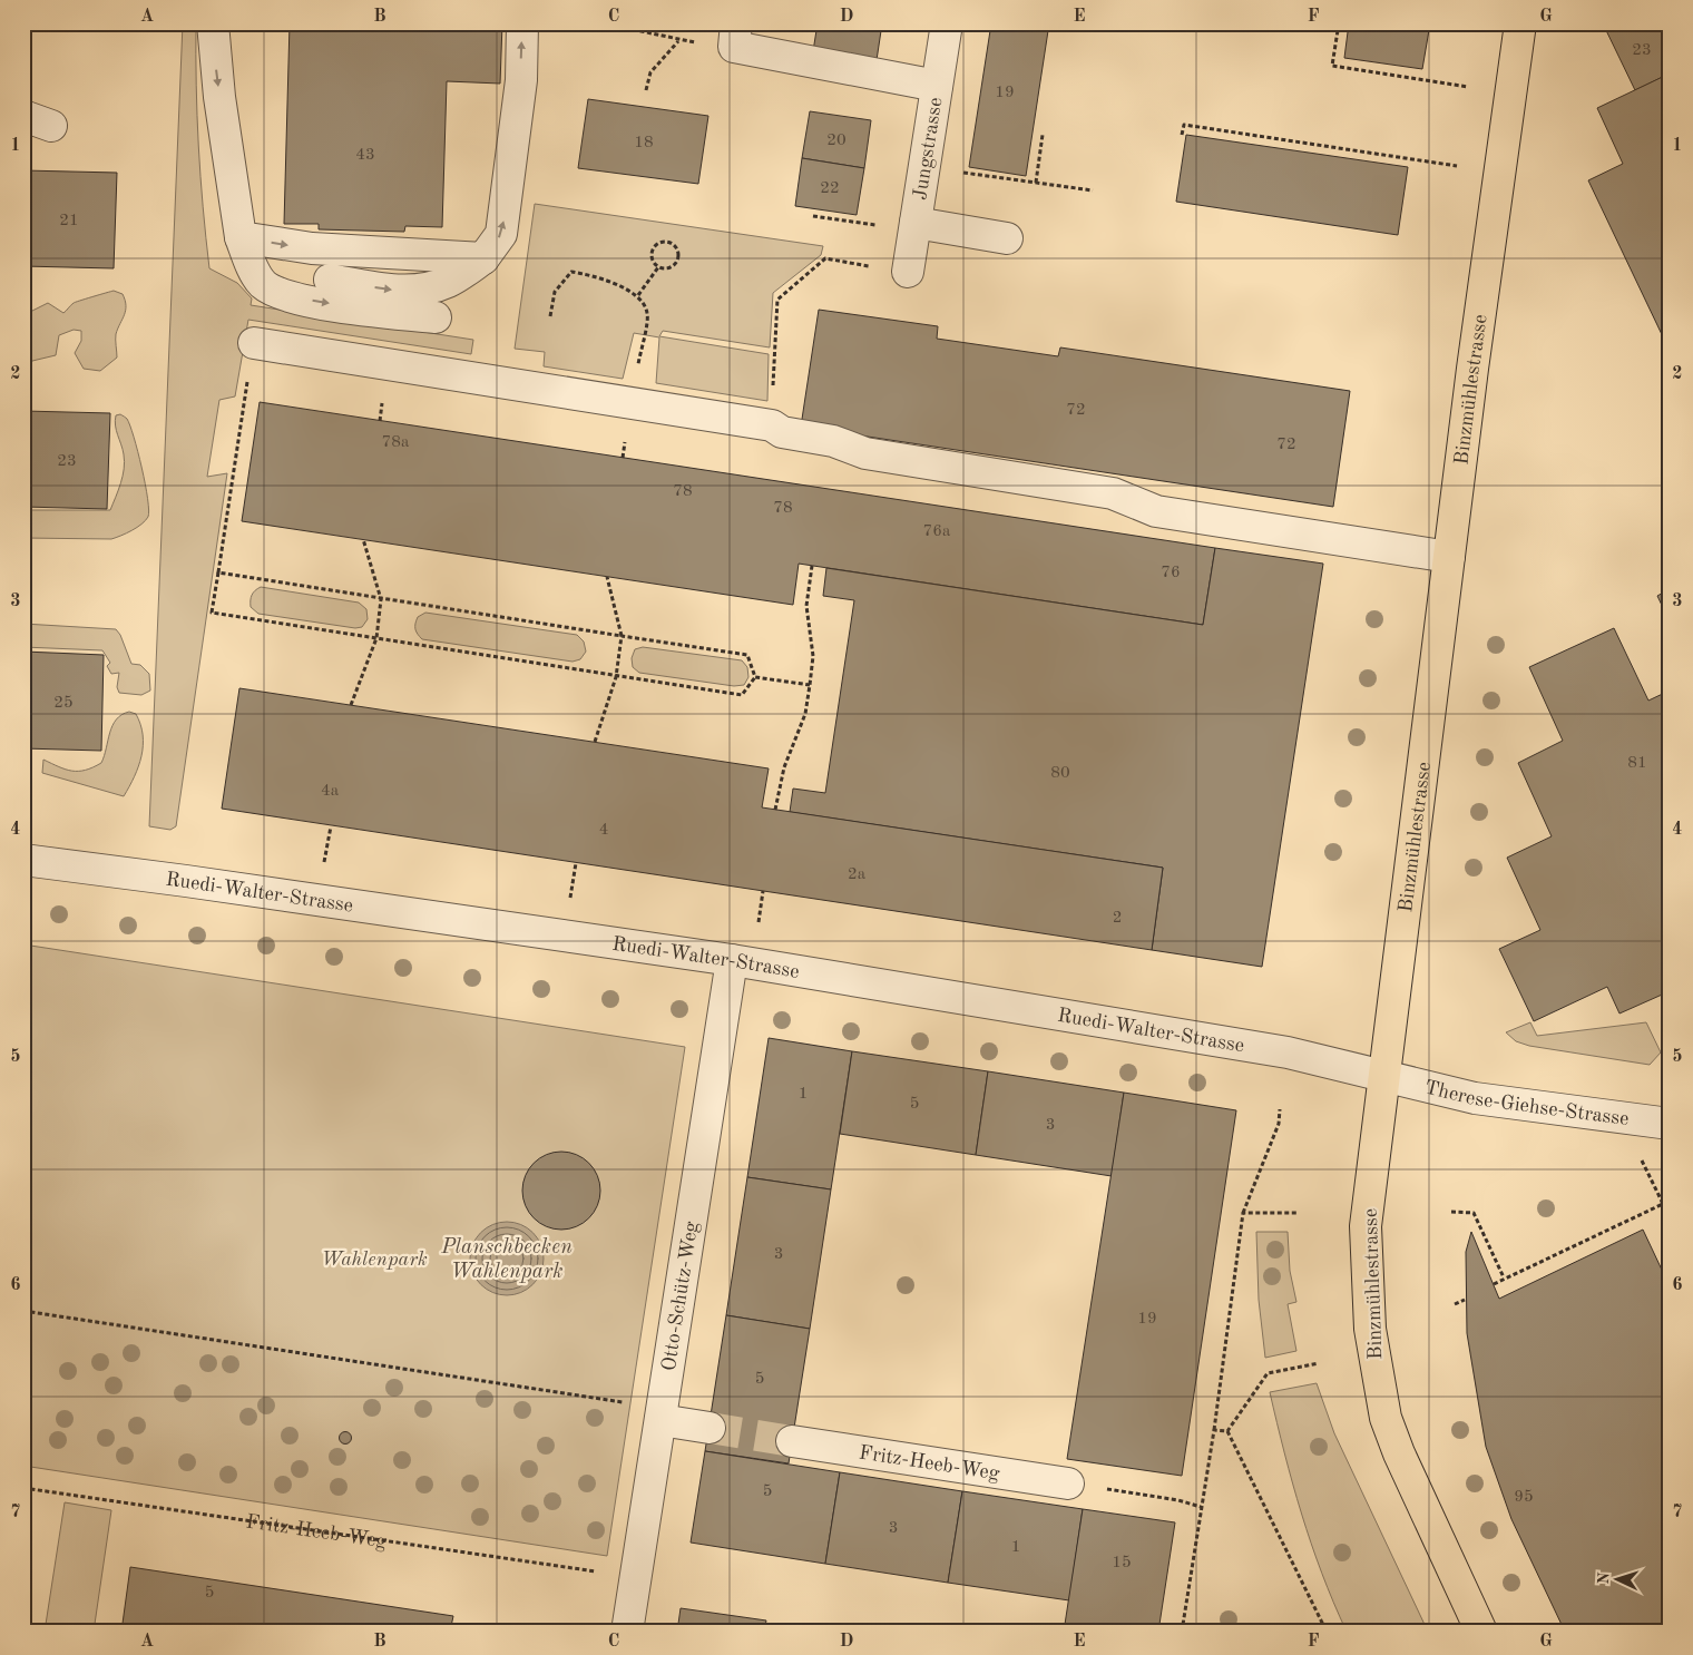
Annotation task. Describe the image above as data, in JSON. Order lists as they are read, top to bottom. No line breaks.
{"streets":{"main road":["Binzmühlestrasse"],"street":["Jungstrasse","Ruedi-Walter-Strasse","Therese-Giehse-Strasse","Otto-Schütz-Weg","Fritz-Heeb-Weg"]},"crossings":[["Binzmühlestrasse","Ruedi-Walter-Strasse"],["Binzmühlestrasse","Therese-Giehse-Strasse"],["Ruedi-Walter-Strasse","Therese-Giehse-Strasse"],["Ruedi-Walter-Strasse","Otto-Schütz-Weg"]],"water":["Planschbecken Wahlenpark"],"parks":["Wahlenpark"],"house_numbers":["23","19","20","18","43","22","21","72","78a","72","23","78","78","76a","76","25","81","80","4a","4","2a","2","1","5","3","3","19","5","5","95","3","1","15","5"],"north":"left","grid":{"columns":["A","B","C","D","E","F","G"],"rows":["1","2","3","4","5","6","7"]}}
